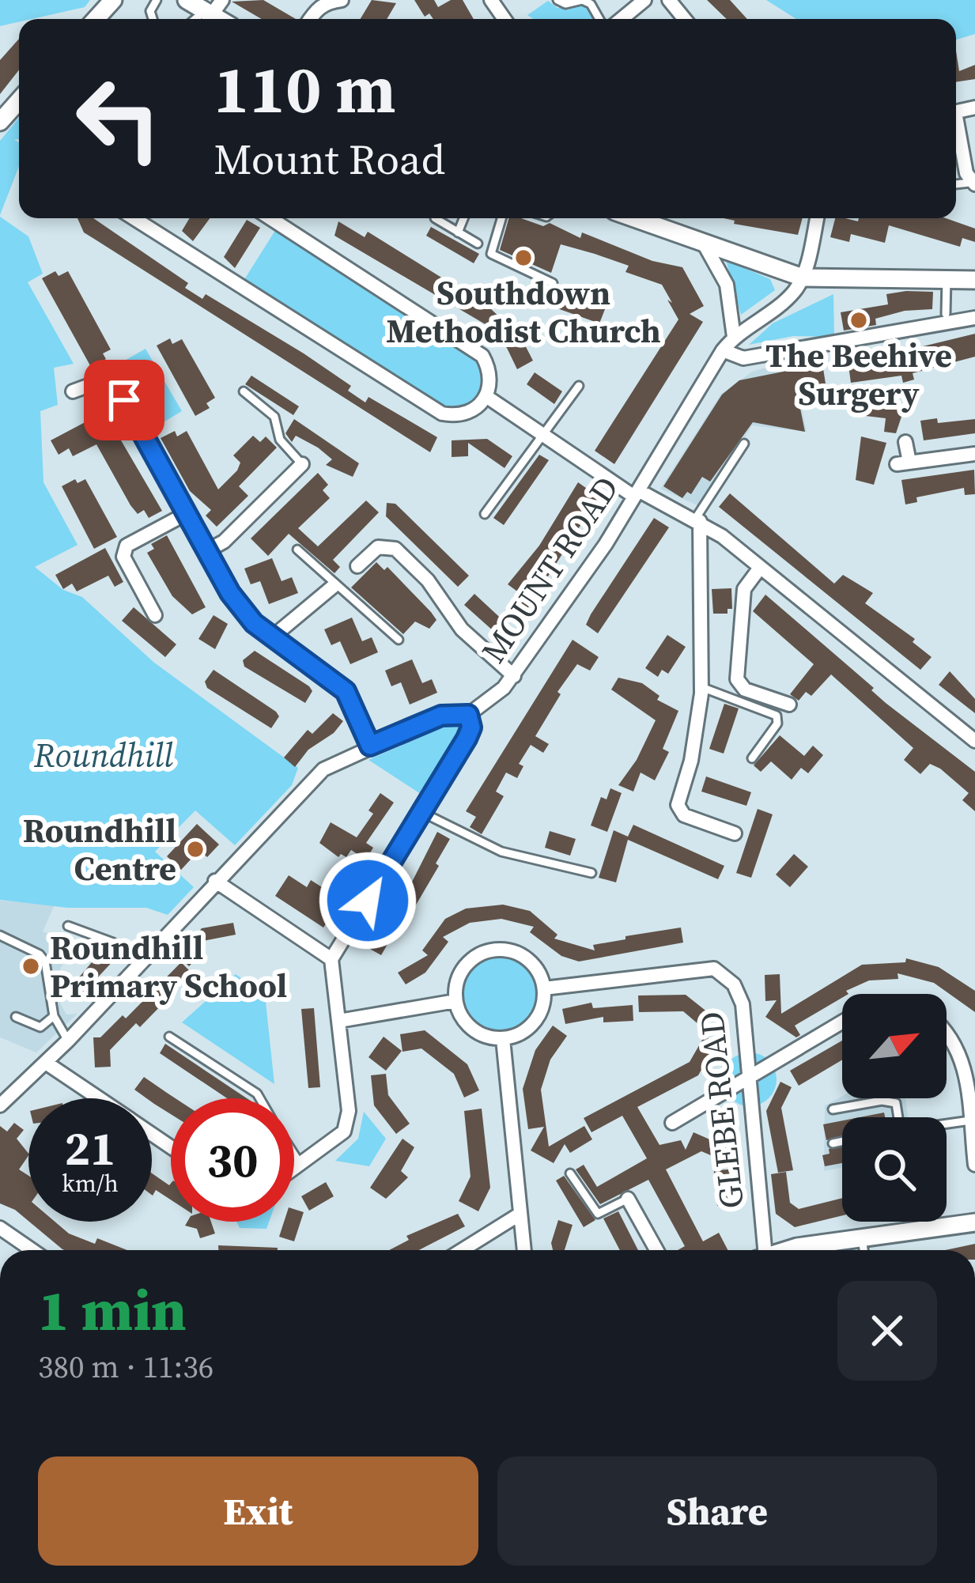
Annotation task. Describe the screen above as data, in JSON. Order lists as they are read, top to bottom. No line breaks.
{"streets":{"street":["MOUNT ROAD","GLEBE ROAD"]},"parks":["Roundhill"],"places":["Southdown Methodist Church","The Beehive Surgery","Roundhill Centre","Roundhill Primary School"],"north":"top right","page":{"turn":["110 m","Mount Road"],"speed":"21 km/h","limit":"30","heading":["1 min","380 m · 11:36"],"buttons":["Exit","Share"]}}
